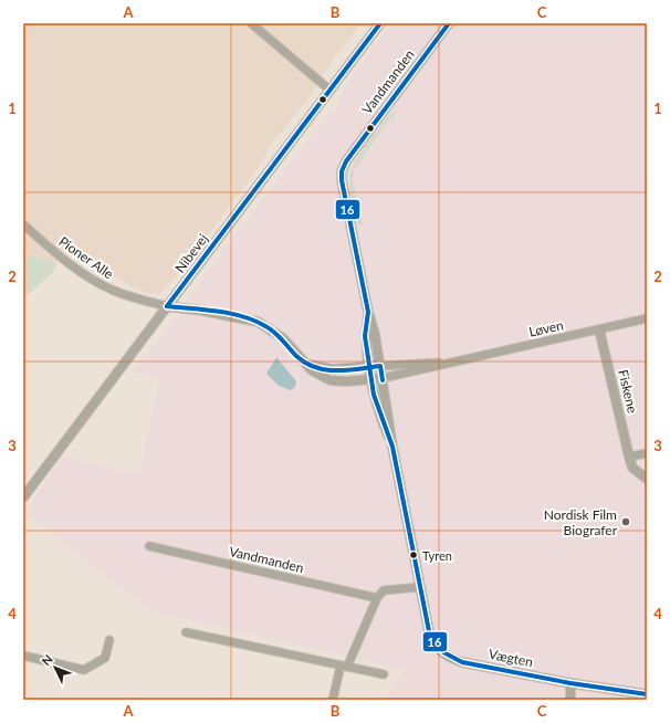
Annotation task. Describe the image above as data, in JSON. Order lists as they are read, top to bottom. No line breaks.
{"streets":{"street":["Vandmanden","Nibevej","Pioner Alle","Løven","Fiskene","Vægten"]},"crossings":[["Vandmanden","Løven"],["Vandmanden","Vægten"],["Nibevej","Pioner Alle"],["Løven","Fiskene"]],"places":["Nordisk Film Biografer","Tyren"],"lines":["transit line 16"],"north":"top left","grid":{"columns":["A","B","C"],"rows":["1","2","3","4"]}}
